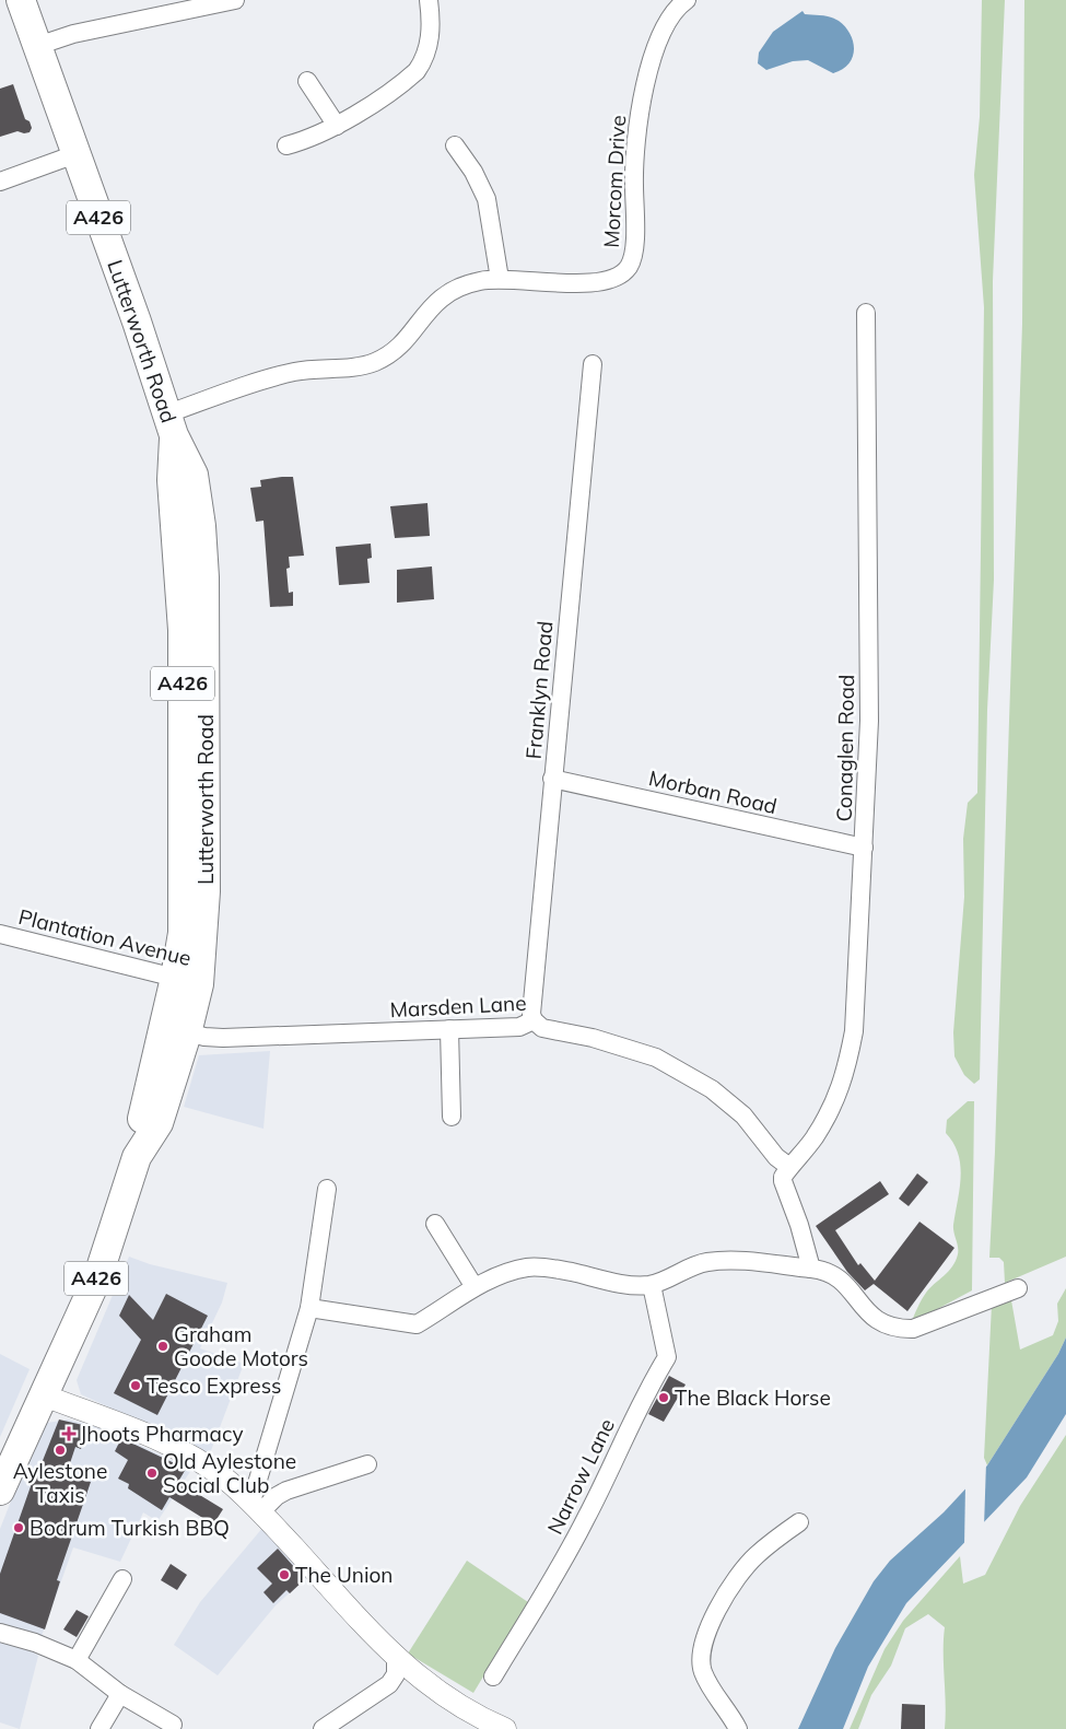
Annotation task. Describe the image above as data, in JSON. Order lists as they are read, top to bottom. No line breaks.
{"streets":{"main road":["A426","Lutterworth Road"],"street":["Morcom Drive","Franklyn Road","Conaglen Road","Morban Road","Plantation Avenue","Marsden Lane","Narrow Lane"]},"crossings":[["Morcom Drive","Lutterworth Road"],["A426","Lutterworth Road"],["Lutterworth Road","Plantation Avenue"],["Lutterworth Road","Marsden Lane"],["Franklyn Road","Morban Road"],["Franklyn Road","Marsden Lane"],["Conaglen Road","Morban Road"],["Conaglen Road","Marsden Lane"]],"places":{"other":["Graham Goode Motors","Tesco Express","The Black Horse","Aylestone Taxis","Old Aylestone Social Club","Bodrum Turkish BBQ","The Union"],"health":["Jhoots Pharmacy"]}}
